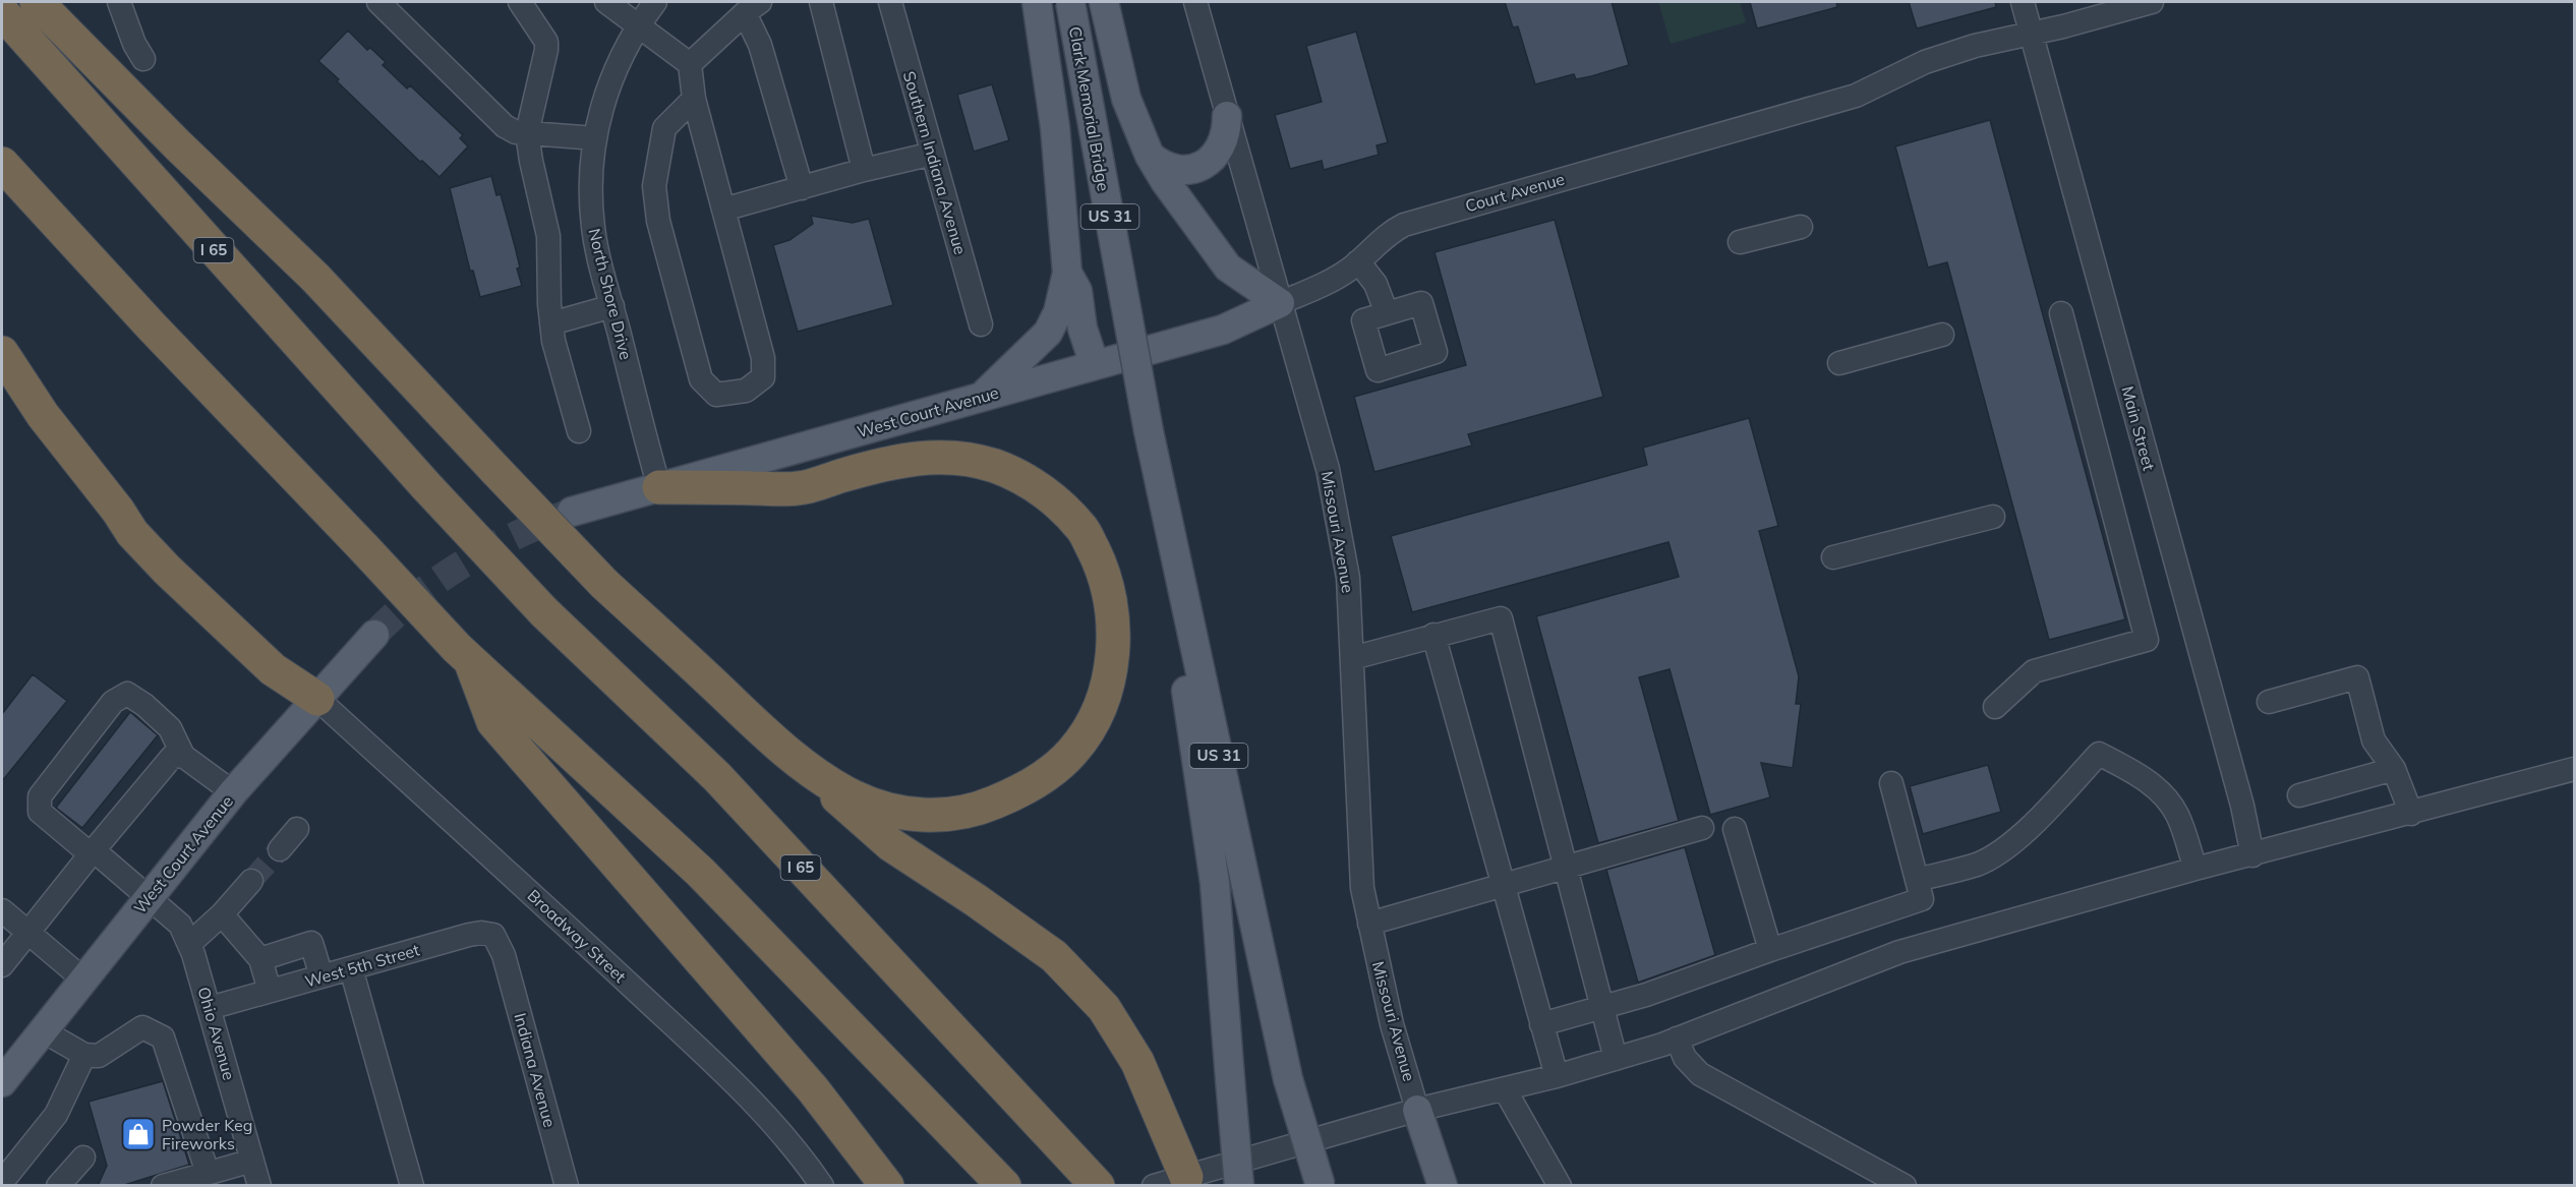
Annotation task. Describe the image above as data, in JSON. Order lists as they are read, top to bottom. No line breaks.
{"streets":{"highway":["I 65"],"main road":["Clark Memorial Bridge","US 31","West Court Avenue"],"street":["Southern Indiana Avenue","Court Avenue","North Shore Drive","Main Street","Missouri Avenue","Broadway Street","West 5th Street","Ohio Avenue","Indiana Avenue"]},"crossings":[["Clark Memorial Bridge","US 31"],["Court Avenue","West Court Avenue"],["Court Avenue","Main Street"],["Court Avenue","Missouri Avenue"],["North Shore Drive","West Court Avenue"],["West Court Avenue","Missouri Avenue"],["West Court Avenue","Broadway Street"],["West Court Avenue","Ohio Avenue"],["West 5th Street","Ohio Avenue"],["West 5th Street","Indiana Avenue"]],"places":{"shop":["Powder Keg Fireworks"]}}
